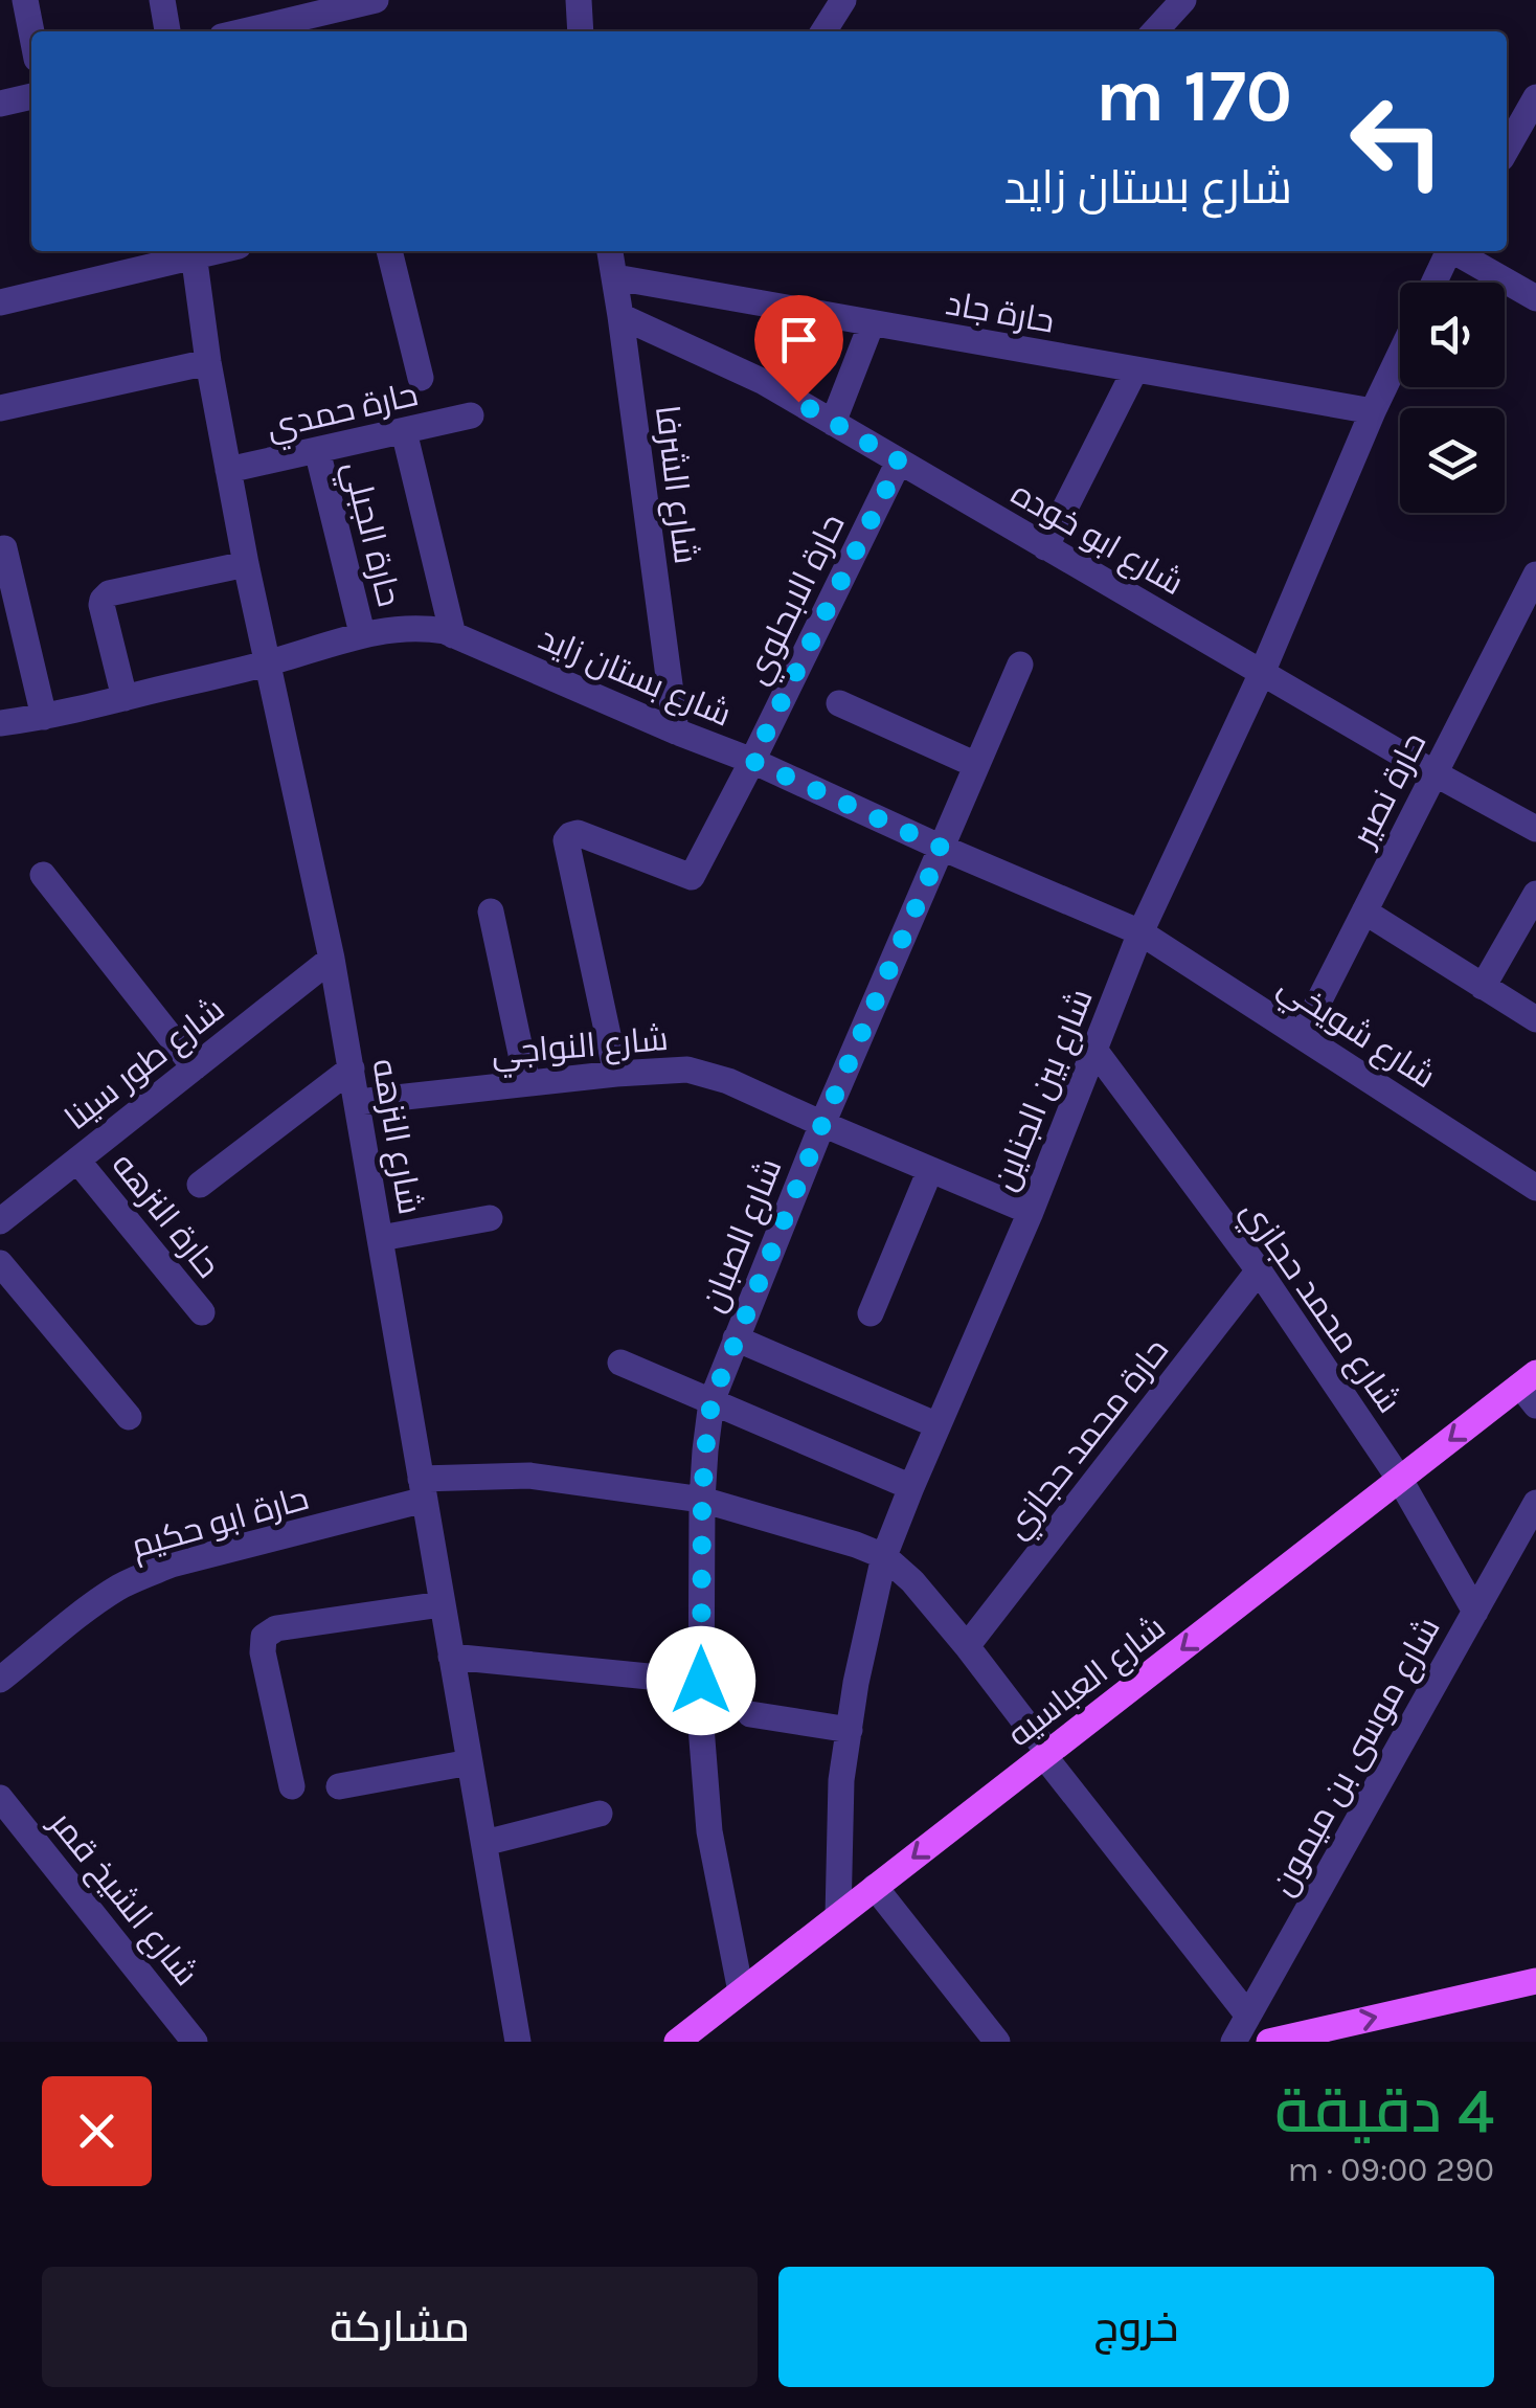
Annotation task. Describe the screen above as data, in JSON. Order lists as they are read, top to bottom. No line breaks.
{"streets":{"main road":["شارع العباسيه"],"street":["حارة جاد","حارة حمدي","شارع الشرفا","حارة الجبلي","شارع ابو خوده","حارة الابحلوي","شارع بستان زايد","حارة نصير","شارع شويخي","شارع النواجي","شارع طور سينا","شارع بين الجناين","شارع النزهه","حارة النزهه","شارع الصبان","شارع محمد حجازي","حارة محمد حجازي","حارة ابو حكيم","شارع موسى بن ميمون","شارع الشيخ قمر"]},"crossings":[["حارة جاد","شارع الشرفا"],["حارة جاد","شارع بين الجناين"],["حارة حمدي","حارة الجبلي"],["حارة حمدي","شارع النزهه"],["شارع الشرفا","شارع ابو خوده"],["شارع الشرفا","شارع بستان زايد"],["حارة الجبلي","شارع بستان زايد"],["شارع ابو خوده","حارة الابحلوي"],["شارع ابو خوده","حارة نصير"],["شارع ابو خوده","شارع بين الجناين"],["حارة الابحلوي","شارع بستان زايد"],["حارة الابحلوي","شارع النواجي"],["شارع بستان زايد","شارع شويخي"],["شارع بستان زايد","شارع بين الجناين"],["شارع بستان زايد","شارع النزهه"],["شارع بستان زايد","شارع الصبان"],["حارة نصير","شارع شويخي"],["شارع شويخي","شارع بين الجناين"],["شارع النواجي","شارع بين الجناين"],["شارع النواجي","شارع النزهه"],["شارع النواجي","شارع الصبان"],["شارع طور سينا","شارع النزهه"],["شارع طور سينا","حارة النزهه"],["شارع بين الجناين","شارع محمد حجازي"],["شارع بين الجناين","حارة ابو حكيم"],["شارع بين الجناين","شارع العباسيه"],["شارع النزهه","حارة ابو حكيم"],["شارع الصبان","حارة ابو حكيم"],["شارع الصبان","شارع العباسيه"],["شارع محمد حجازي","حارة محمد حجازي"],["شارع محمد حجازي","شارع العباسيه"],["شارع محمد حجازي","شارع موسى بن ميمون"]],"one_way":["شارع العباسيه"],"page":{"turn":["170 m","شارع بستان زايد"],"heading":["4 دقيقة","290 m · 09:00"],"buttons":["خروج","مشاركة"]}}
